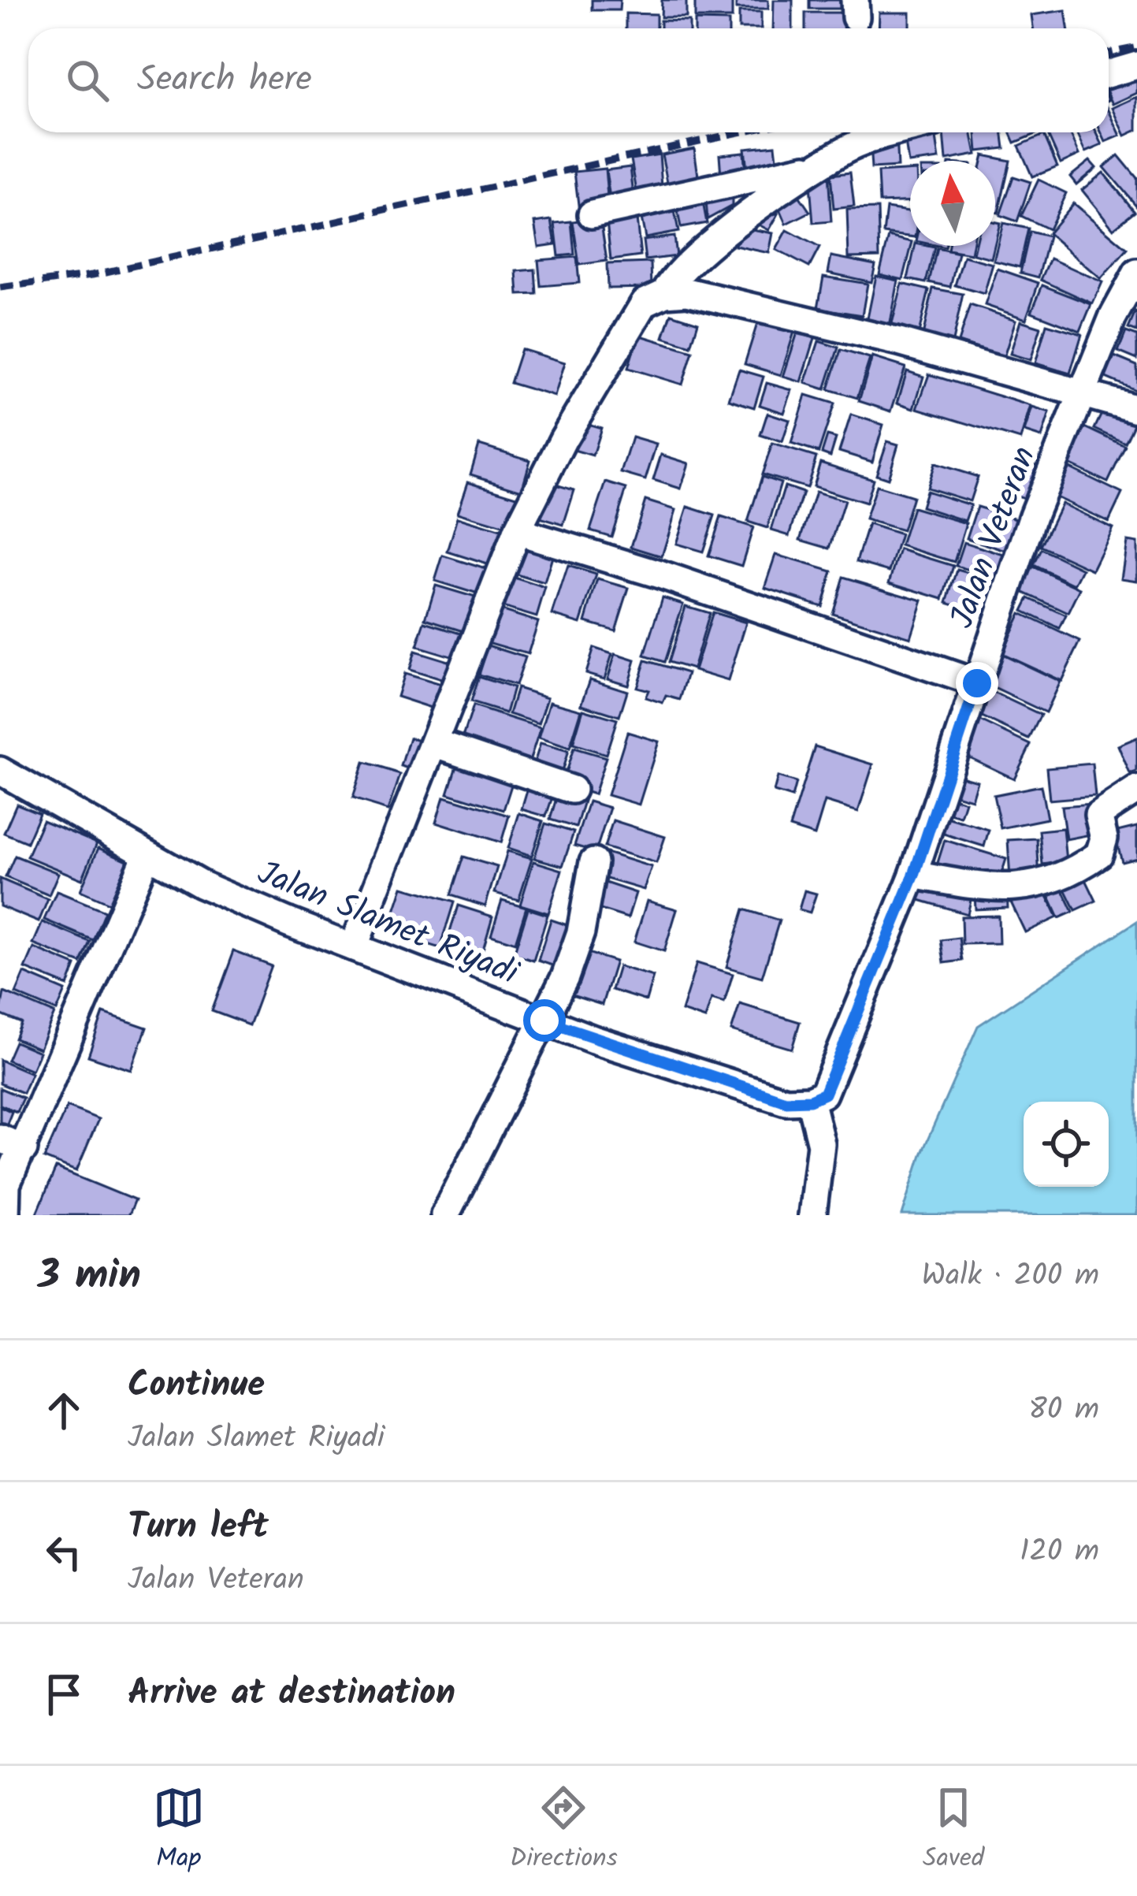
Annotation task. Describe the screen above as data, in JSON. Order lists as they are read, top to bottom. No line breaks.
{"streets":{"street":["Jalan Veteran","Jalan Slamet Riyadi"]},"crossings":[["Jalan Veteran","Jalan Slamet Riyadi"]],"north":"top","page":{"search":"Search here","heading":["3 min","Walk · 200 m"],"list":[["Continue","Jalan Slamet Riyadi","80 m"],["Turn left","Jalan Veteran","120 m"],"Arrive at destination"],"nav":["Map","Directions","Saved"]}}
